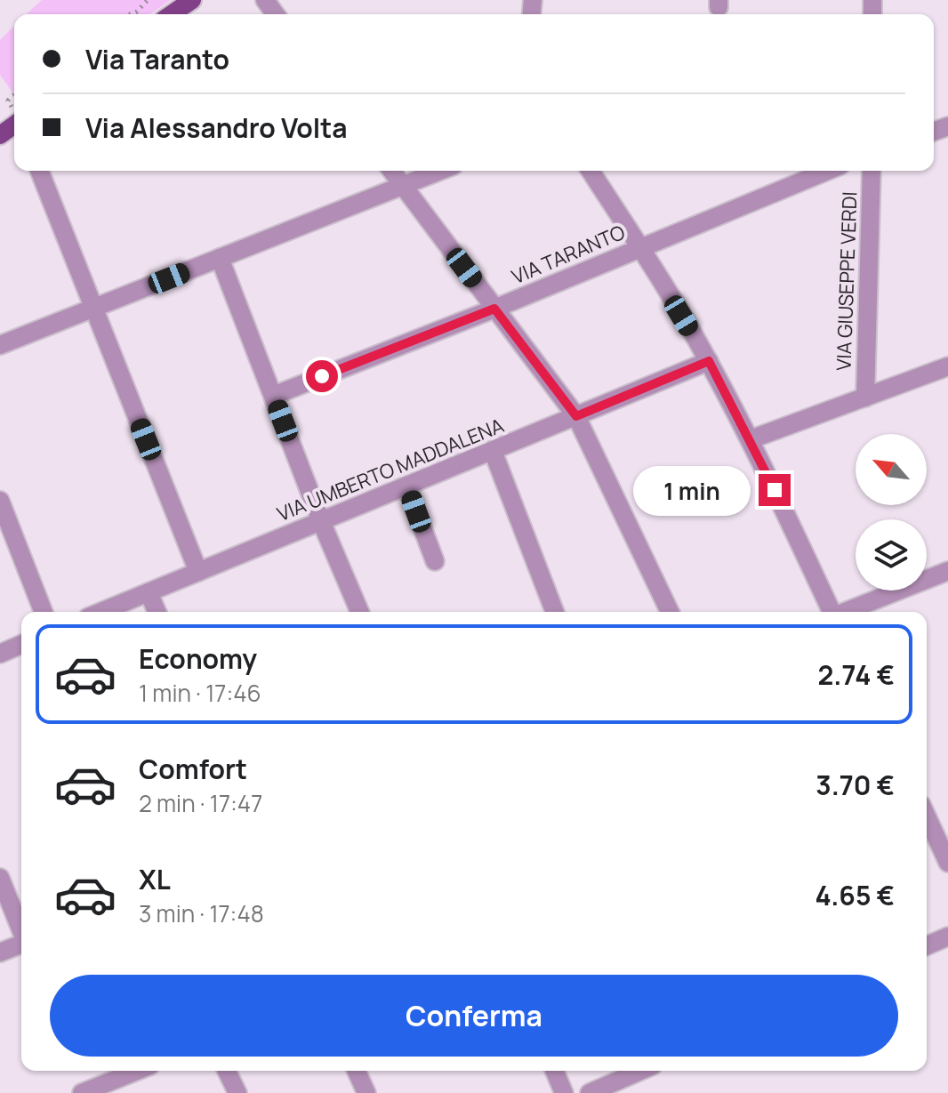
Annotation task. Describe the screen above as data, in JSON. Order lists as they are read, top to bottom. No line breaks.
{"streets":{"street":["VIA TARANTO","VIA GIUSEPPE VERDI","VIA UMBERTO MADDALENA"]},"north":"top left","page":{"banner":["Via Taranto","Via Alessandro Volta"],"bubble":"1 min","list":[{"name":"Economy","note":"1 min · 17:46","value":"2.74 €"},{"name":"Comfort","note":"2 min · 17:47","value":"3.70 €"},{"name":"XL","note":"3 min · 17:48","value":"4.65 €"}],"buttons":"Conferma"}}
